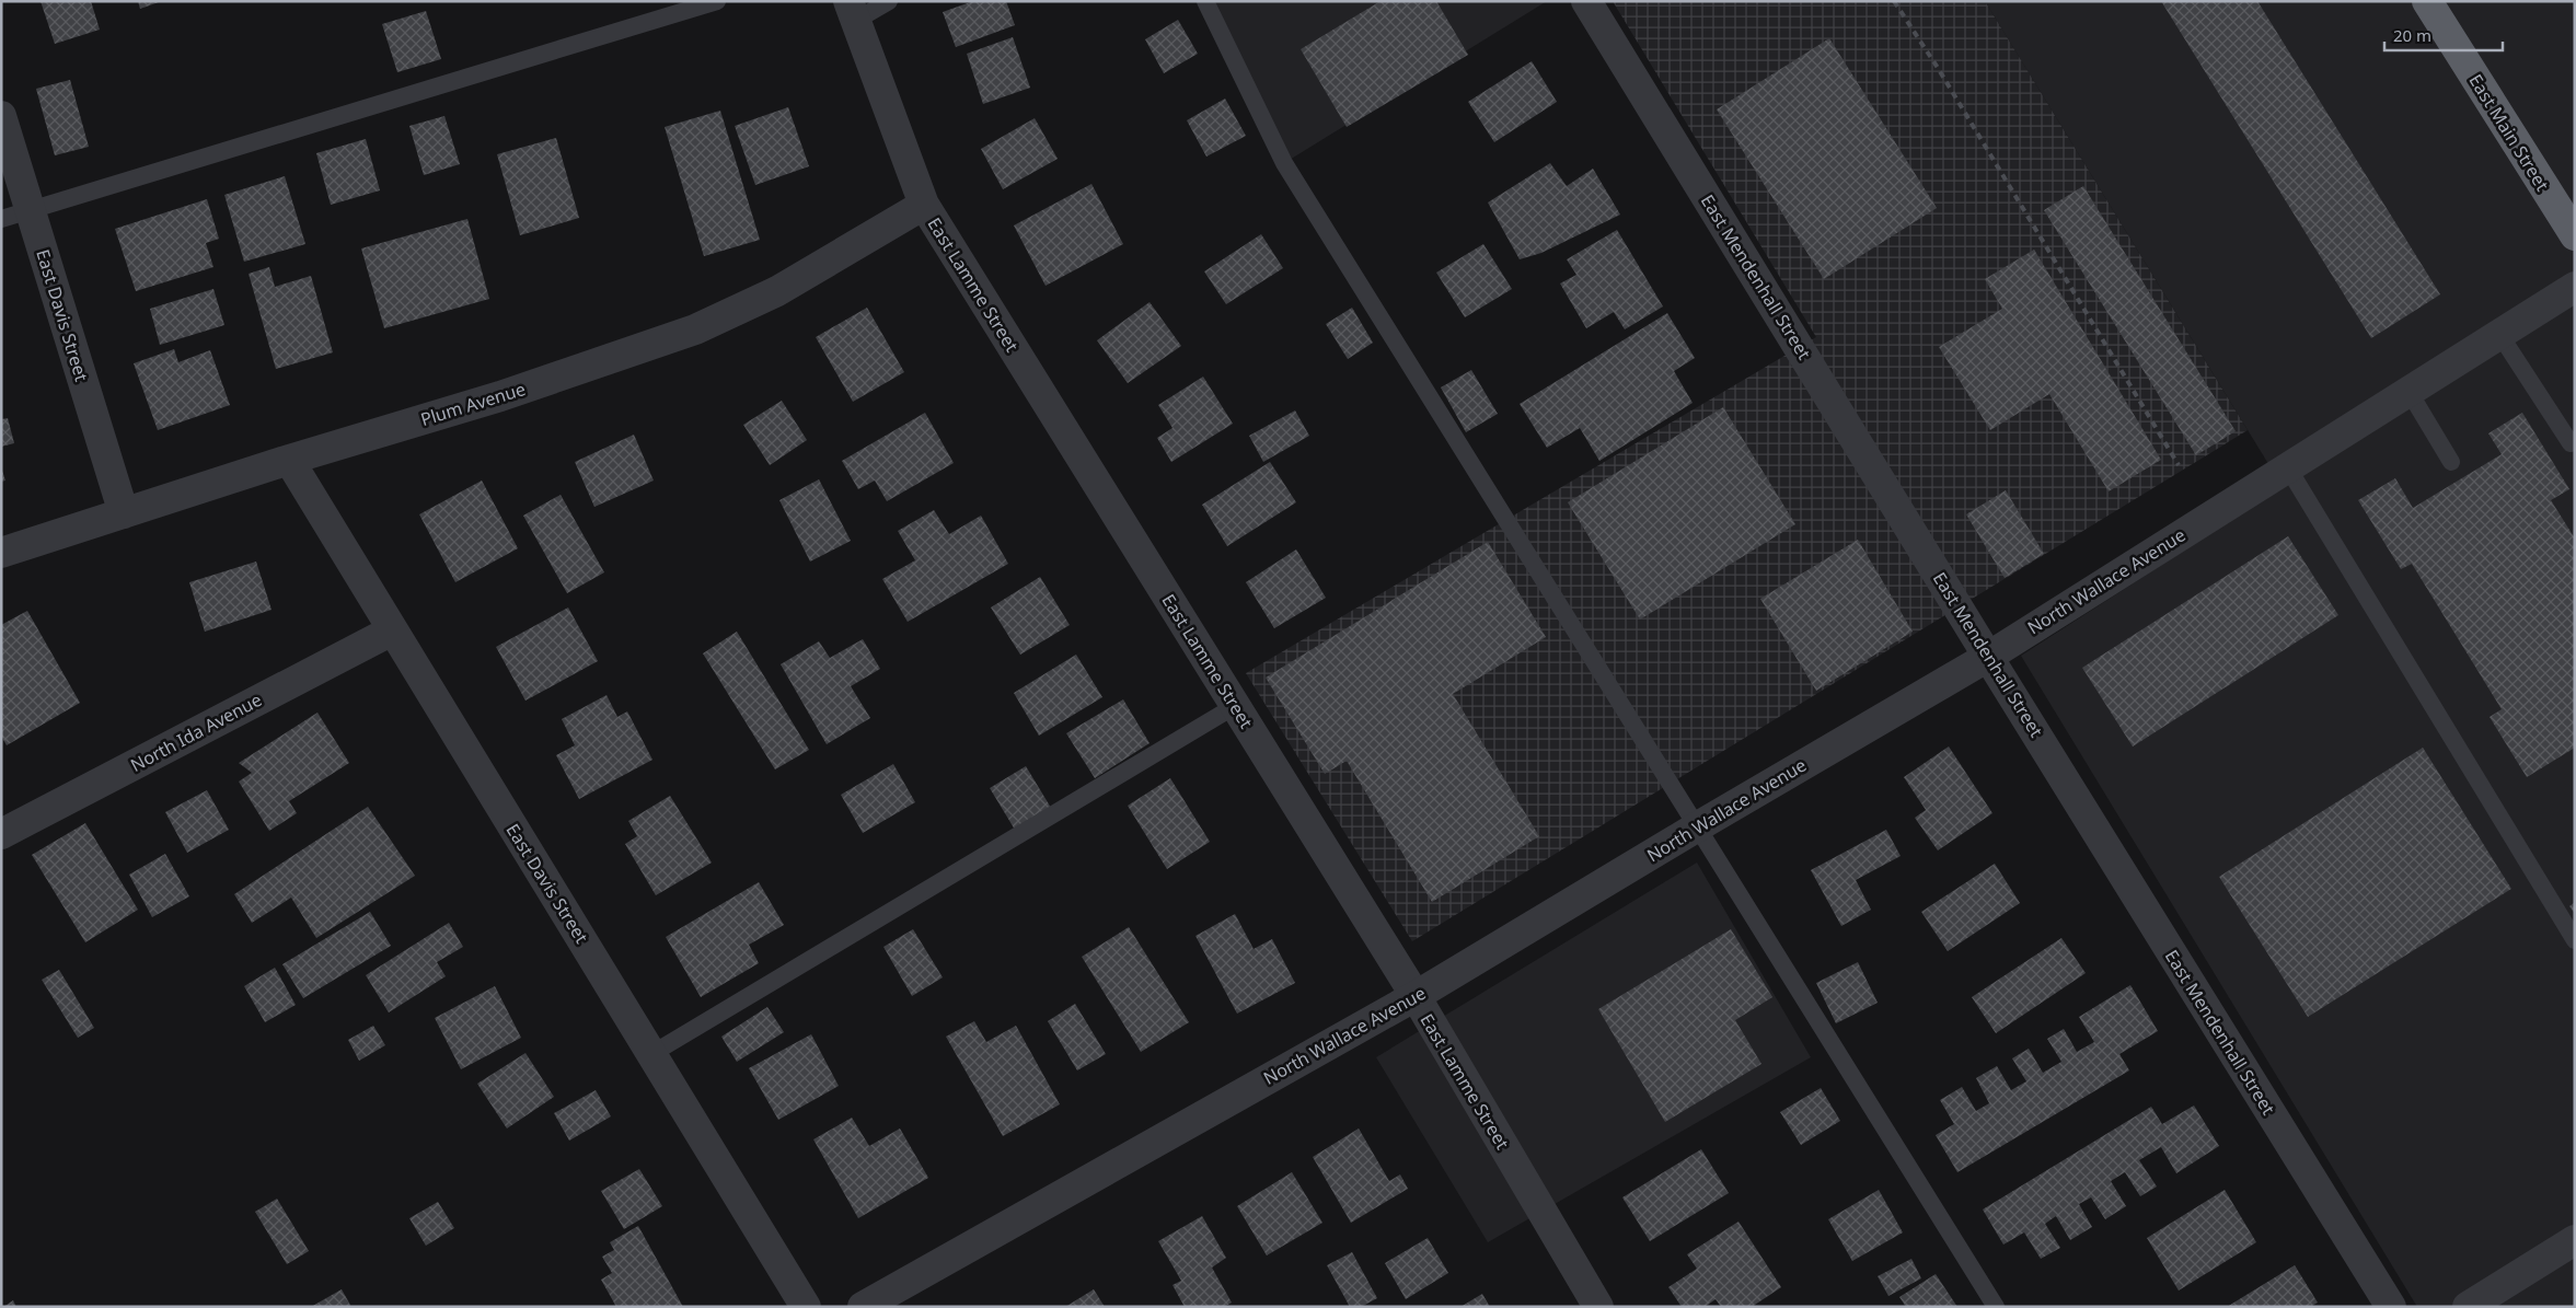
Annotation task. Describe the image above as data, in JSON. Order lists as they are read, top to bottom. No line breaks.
{"streets":{"highway":["East Main Street"],"street":["East Mendenhall Street","East Lamme Street","East Davis Street","Plum Avenue","North Wallace Avenue","North Ida Avenue"]},"crossings":[["East Mendenhall Street","North Wallace Avenue"],["East Lamme Street","Plum Avenue"],["East Lamme Street","North Wallace Avenue"],["East Davis Street","Plum Avenue"],["East Davis Street","North Ida Avenue"]],"scale_bar":"20 m"}
